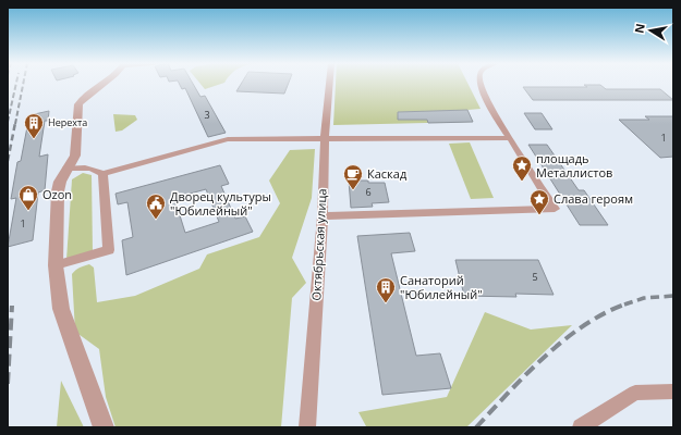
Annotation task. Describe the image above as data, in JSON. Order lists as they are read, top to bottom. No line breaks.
{"streets":{"street":["Октябрьская улица"]},"places":{"building":["Нерехта","Санаторий \"Юбилейный\""],"place":["площадь Металлистов","Слава героям"],"cafe":["Каскад"],"shop":["Ozon"],"public building":["Дворец культуры \"Юбилейный\""]},"house_numbers":["3","1","6","1","5"],"north":"left"}
